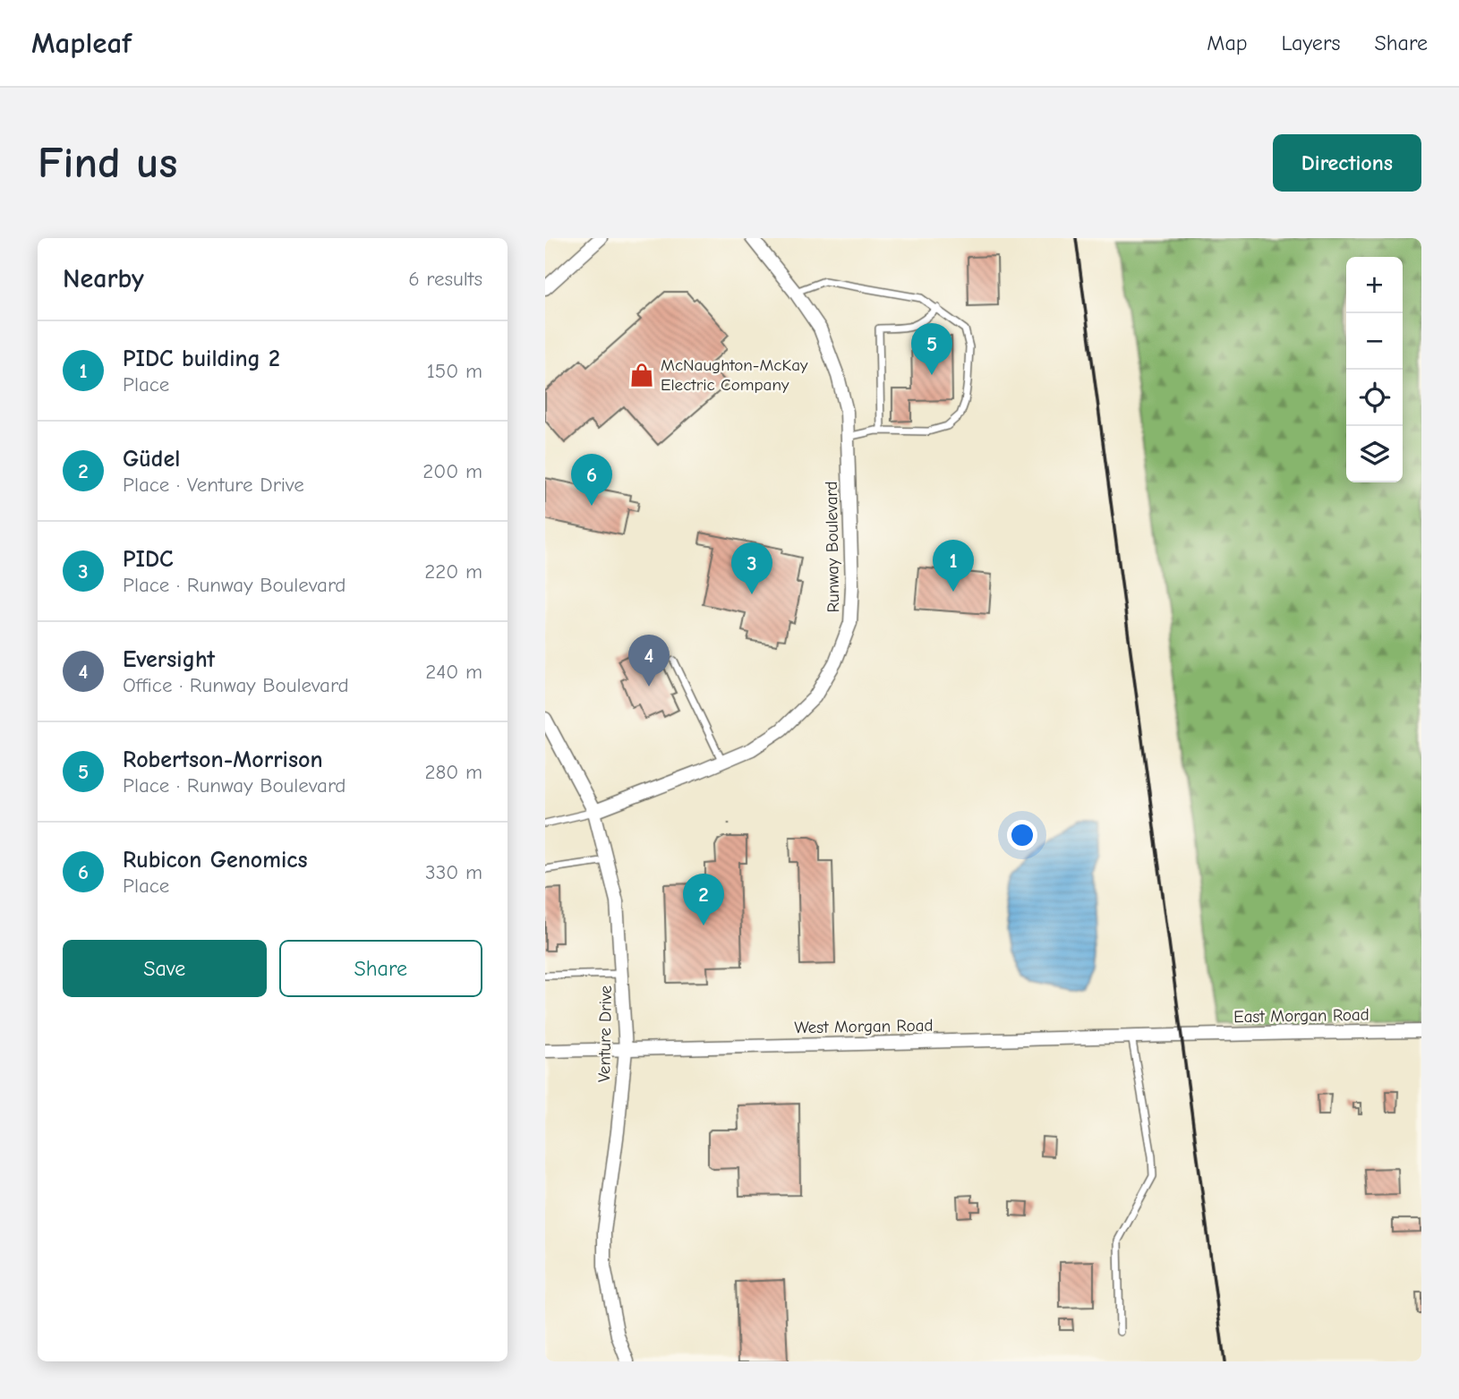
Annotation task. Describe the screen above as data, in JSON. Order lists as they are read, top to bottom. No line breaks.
{"streets":{"street":["Runway Boulevard","East Morgan Road","West Morgan Road","Venture Drive"]},"crossings":[["Runway Boulevard","Venture Drive"],["East Morgan Road","West Morgan Road"],["West Morgan Road","Venture Drive"]],"places":{"shop":["McNaughton-McKay Electric Company"]},"page":{"header":"Mapleaf","nav":["Map","Layers","Share"],"buttons":["Directions",["Save","Share"]],"title":"Find us","heading":["Nearby","6 results"],"map_buttons":["+","−"],"list":[{"mark":"1","name":"PIDC building 2","note":"Place","value":"150 m"},{"mark":"2","name":"Güdel","note":"Place · Venture Drive","value":"200 m"},{"mark":"3","name":"PIDC","note":"Place · Runway Boulevard","value":"220 m"},{"mark":"4","name":"Eversight","note":"Office · Runway Boulevard","value":"240 m"},{"mark":"5","name":"Robertson-Morrison","note":"Place · Runway Boulevard","value":"280 m"},{"mark":"6","name":"Rubicon Genomics","note":"Place","value":"330 m"}],"pins":["5","6","1","3","4","2"]}}
